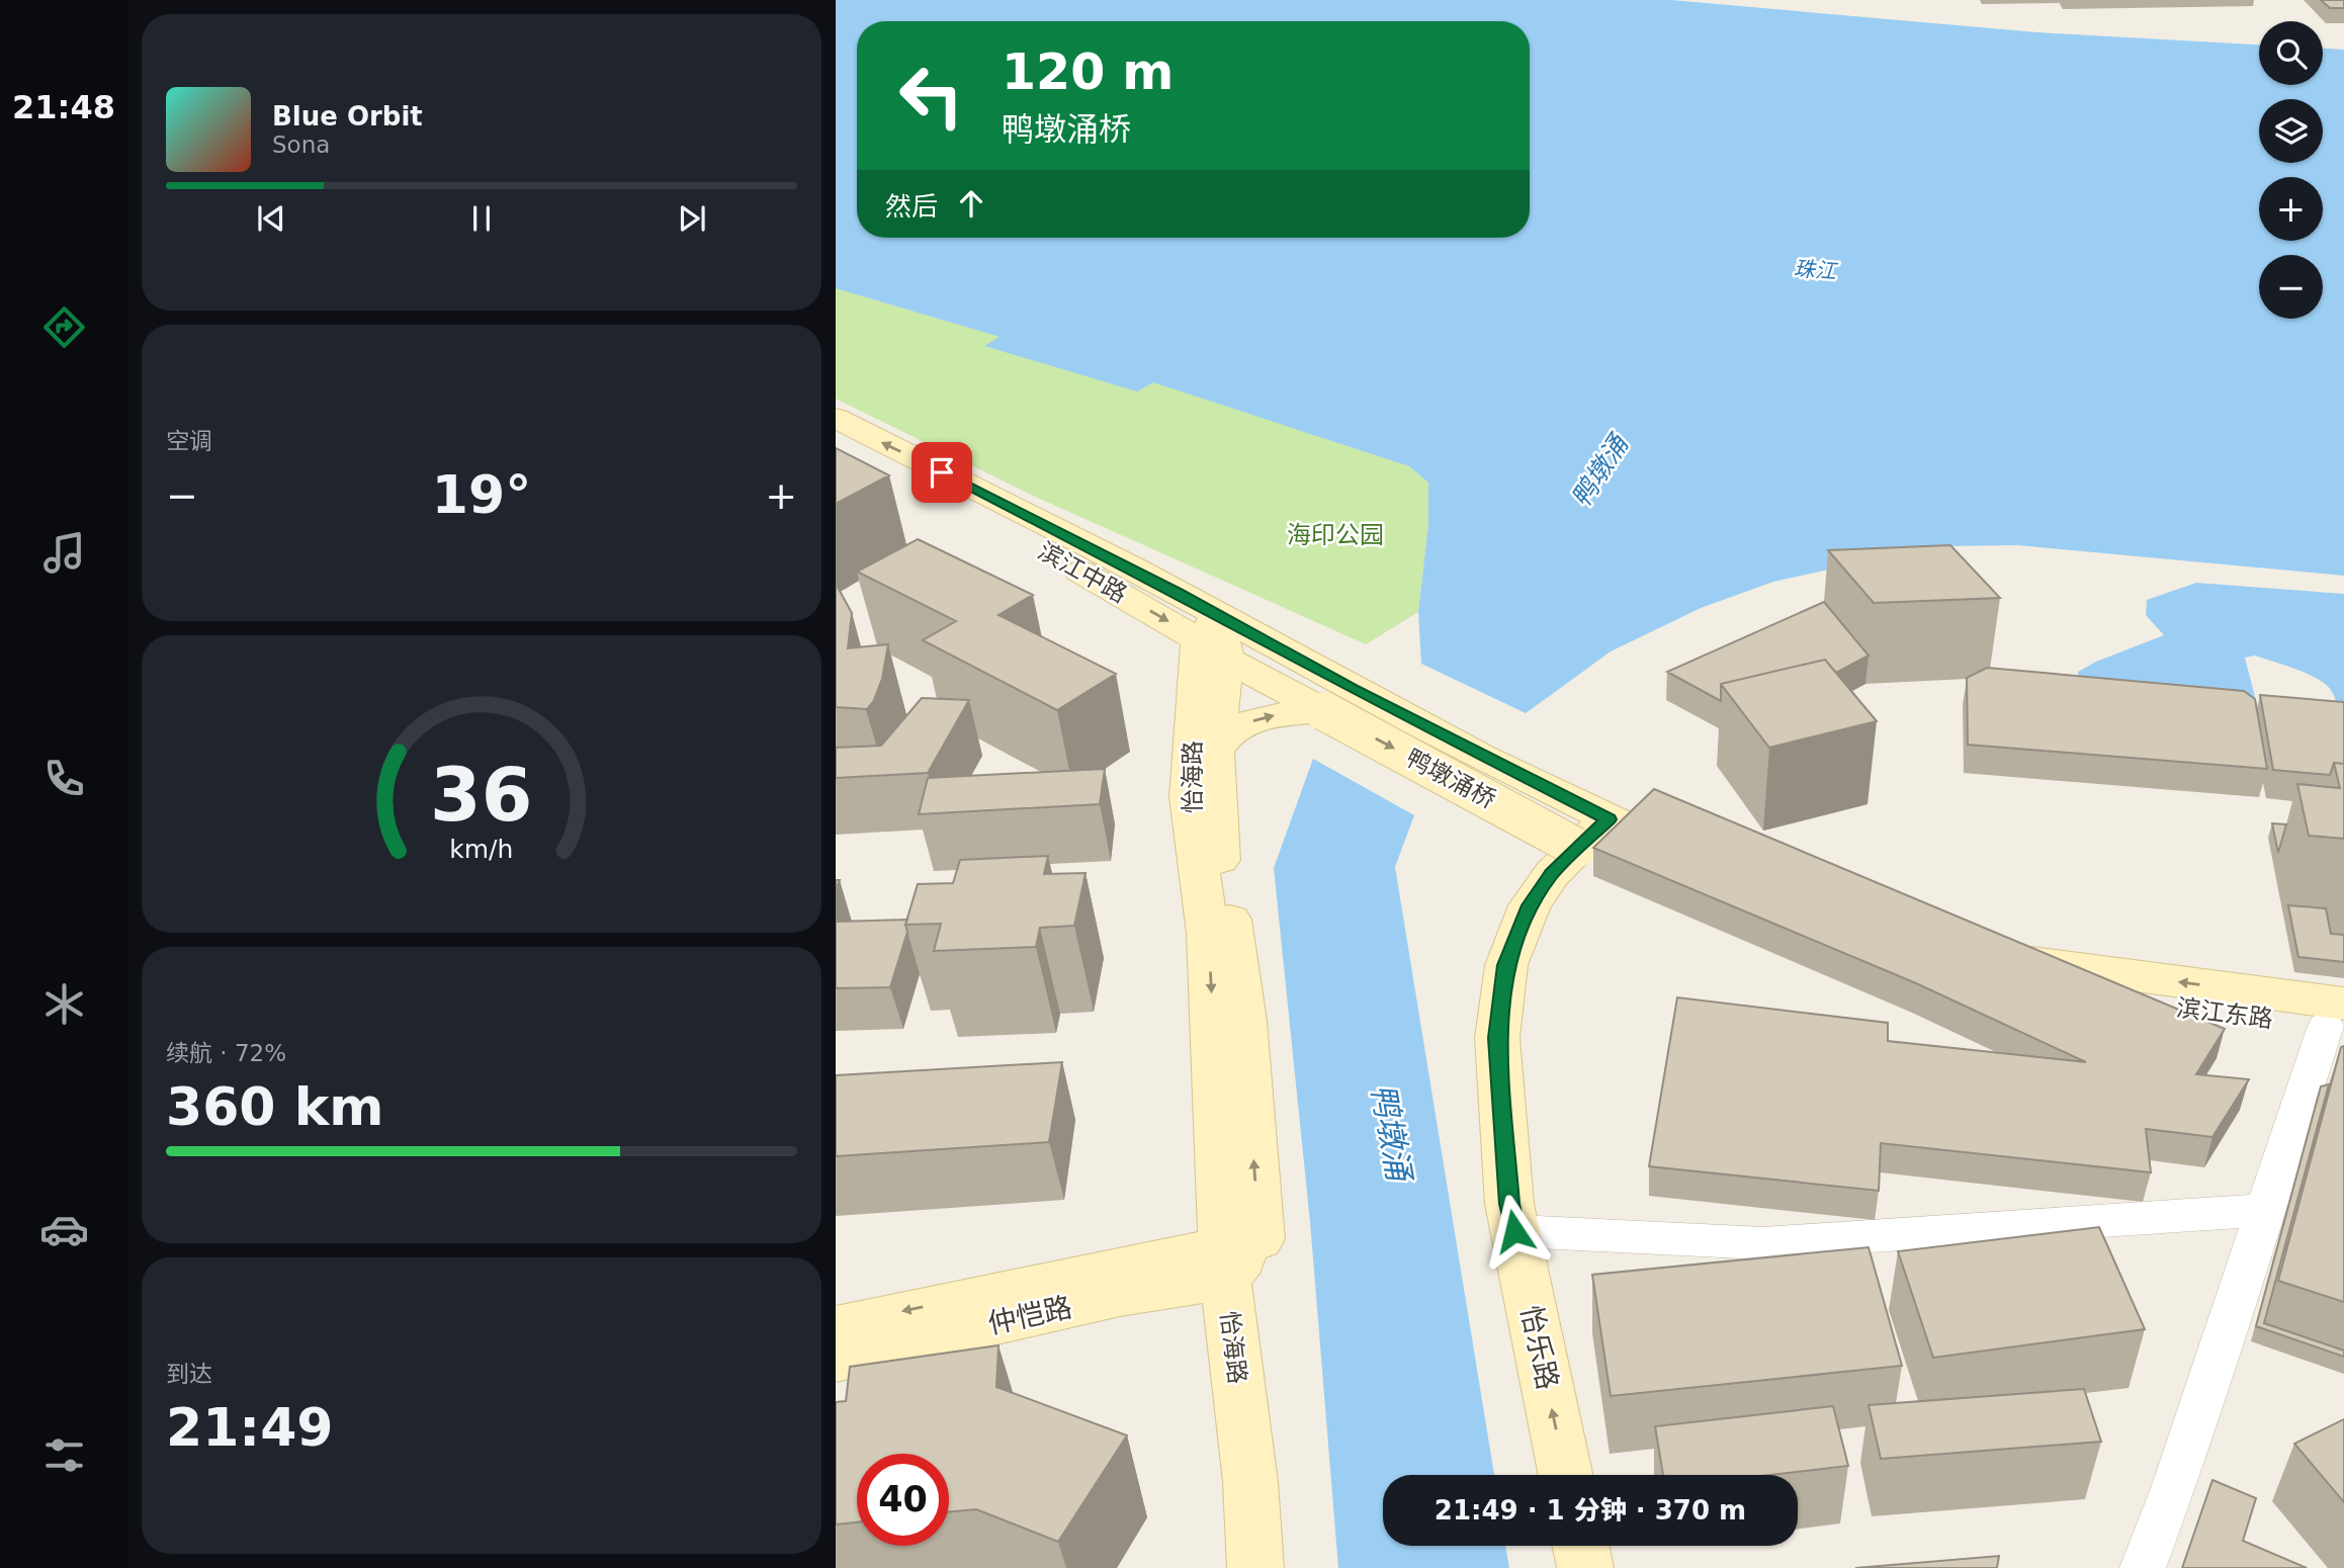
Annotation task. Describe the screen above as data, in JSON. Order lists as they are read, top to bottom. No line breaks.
{"streets":{"street":["滨江中路","怡海路","鸭墩涌桥","滨江东路","仲恺路","怡乐路"]},"crossings":[["滨江中路","怡海路"],["滨江中路","鸭墩涌桥"],["怡海路","仲恺路"],["鸭墩涌桥","怡乐路"]],"one_way":["怡乐路"],"water":["珠江","鸭墩涌"],"parks":["海印公园"],"page":{"tabs":"21:48","map_buttons":["+","−"],"turn":["120 m","鸭墩涌桥"],"song":["Blue Orbit","Sona"],"then":"然后","tile":["空调",["续航 · 72%","360 km"],["到达","21:49"]],"heat":["−","19°","+"],"limit":"40","trip":"21:49 · 1 分钟 · 370 m","gauge":["36","km/h"]}}
